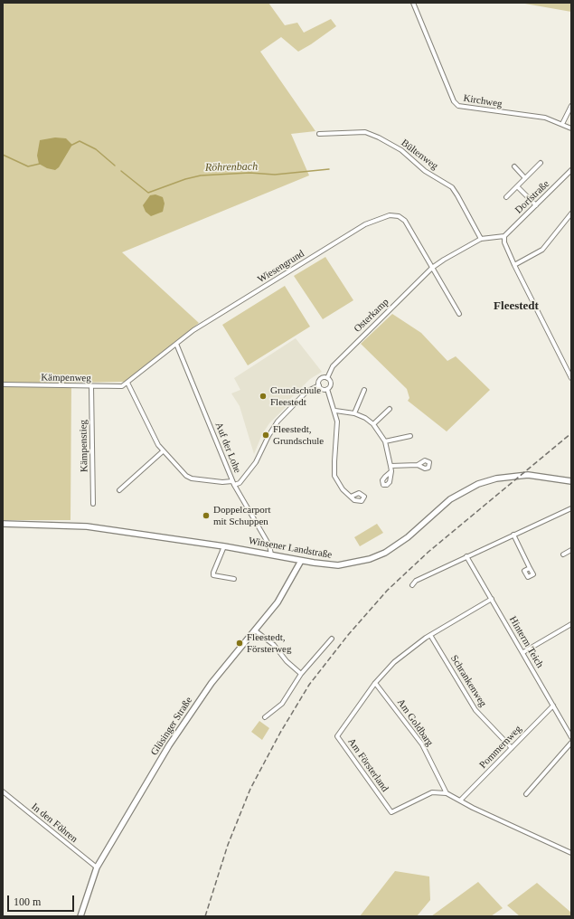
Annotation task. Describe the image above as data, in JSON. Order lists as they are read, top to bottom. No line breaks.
{"streets":{"street":["Kirchweg","Bültenweg","Dorfstraße","Wiesengrund","Osterkamp","Kämpenweg","Kämpenstieg","Auf der Lohe","Winsener Landstraße","Hinterm Teich","Schrankenweg","Am Goldbarg","Glüsinger Straße","Pommernweg","Am Försterland","In den Föhren"]},"crossings":[["Bültenweg","Osterkamp"],["Dorfstraße","Osterkamp"],["Wiesengrund","Osterkamp"],["Wiesengrund","Kämpenweg"],["Wiesengrund","Auf der Lohe"],["Osterkamp","Auf der Lohe"],["Kämpenweg","Kämpenstieg"],["Auf der Lohe","Winsener Landstraße"],["Winsener Landstraße","Glüsinger Straße"],["Hinterm Teich","Pommernweg"],["Hinterm Teich","Am Försterland"],["Schrankenweg","Pommernweg"],["Schrankenweg","Am Försterland"],["Am Goldbarg","Am Försterland"],["Glüsinger Straße","In den Föhren"]],"districts":["Fleestedt"],"water":["Röhrenbach"],"places":["Grundschule Fleestedt","Fleestedt, Grundschule","Doppelcarport mit Schuppen","Fleestedt, Försterweg"],"scale_bar":"100 m"}
